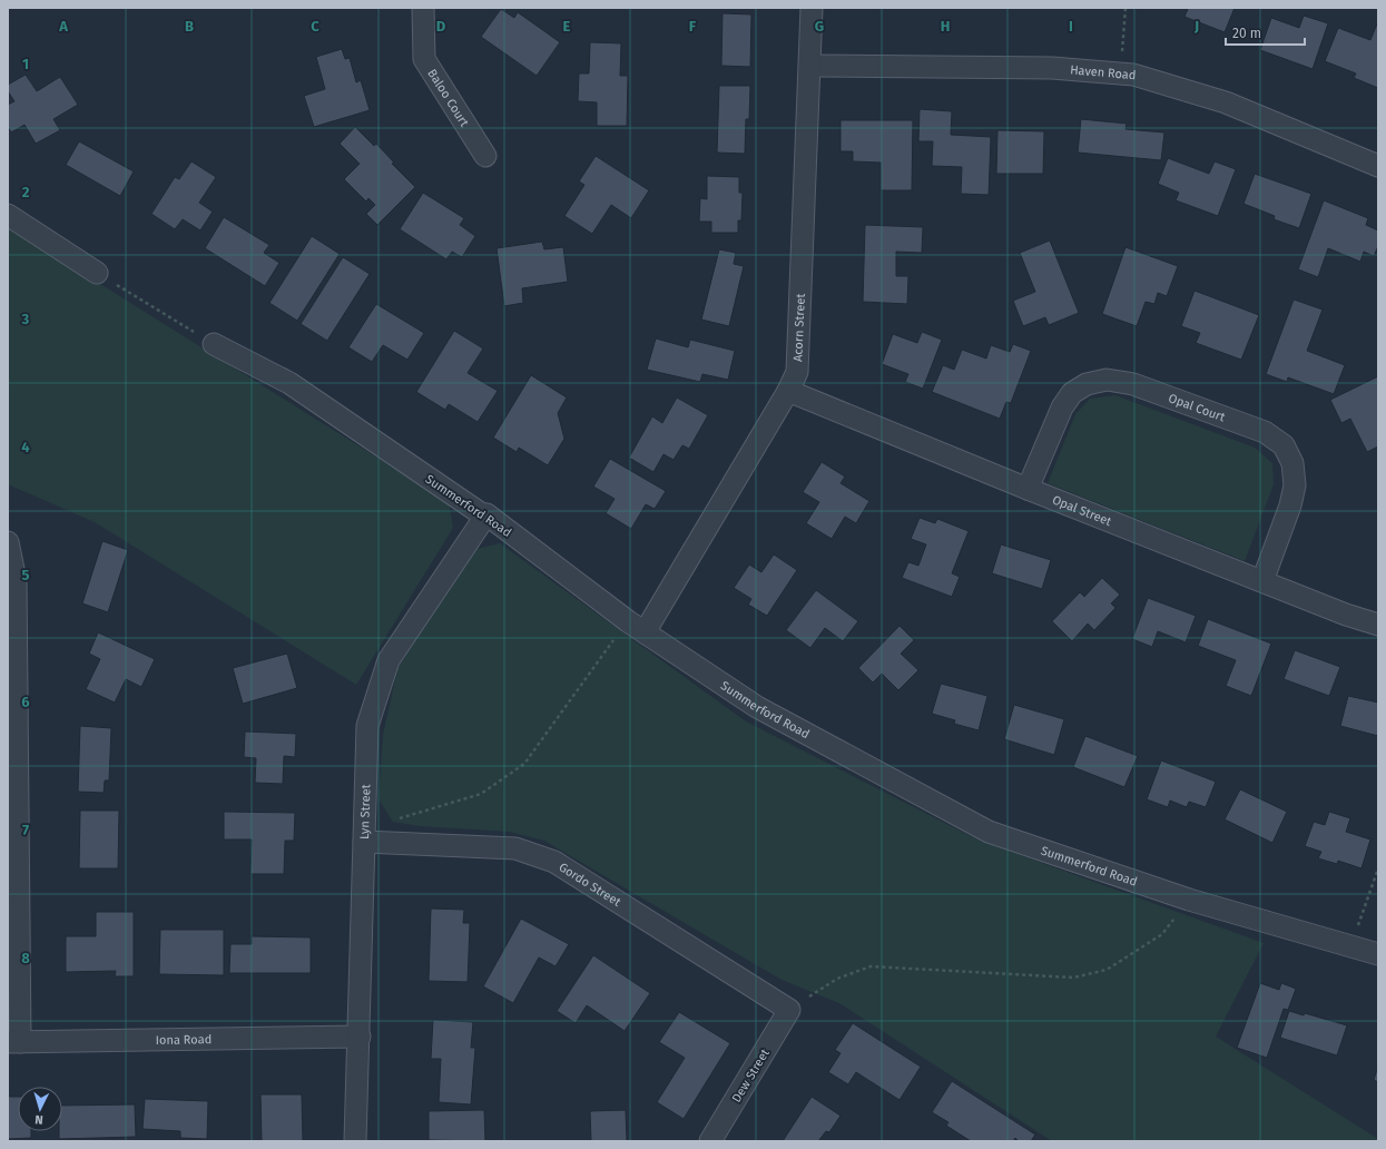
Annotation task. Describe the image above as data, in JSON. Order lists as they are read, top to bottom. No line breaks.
{"streets":{"street":["Haven Road","Baloo Court","Acorn Street","Opal Court","Summerford Road","Opal Street","Lyn Street","Gordo Street","Iona Road","Dew Street"]},"crossings":[["Haven Road","Acorn Street"],["Acorn Street","Summerford Road"],["Acorn Street","Opal Street"],["Opal Court","Opal Street"],["Summerford Road","Lyn Street"],["Lyn Street","Gordo Street"],["Lyn Street","Iona Road"],["Gordo Street","Dew Street"]],"scale_bar":"20 m","north":"bottom","grid":{"columns":["A","B","C","D","E","F","G","H","I","J"],"rows":["1","2","3","4","5","6","7","8"]}}
